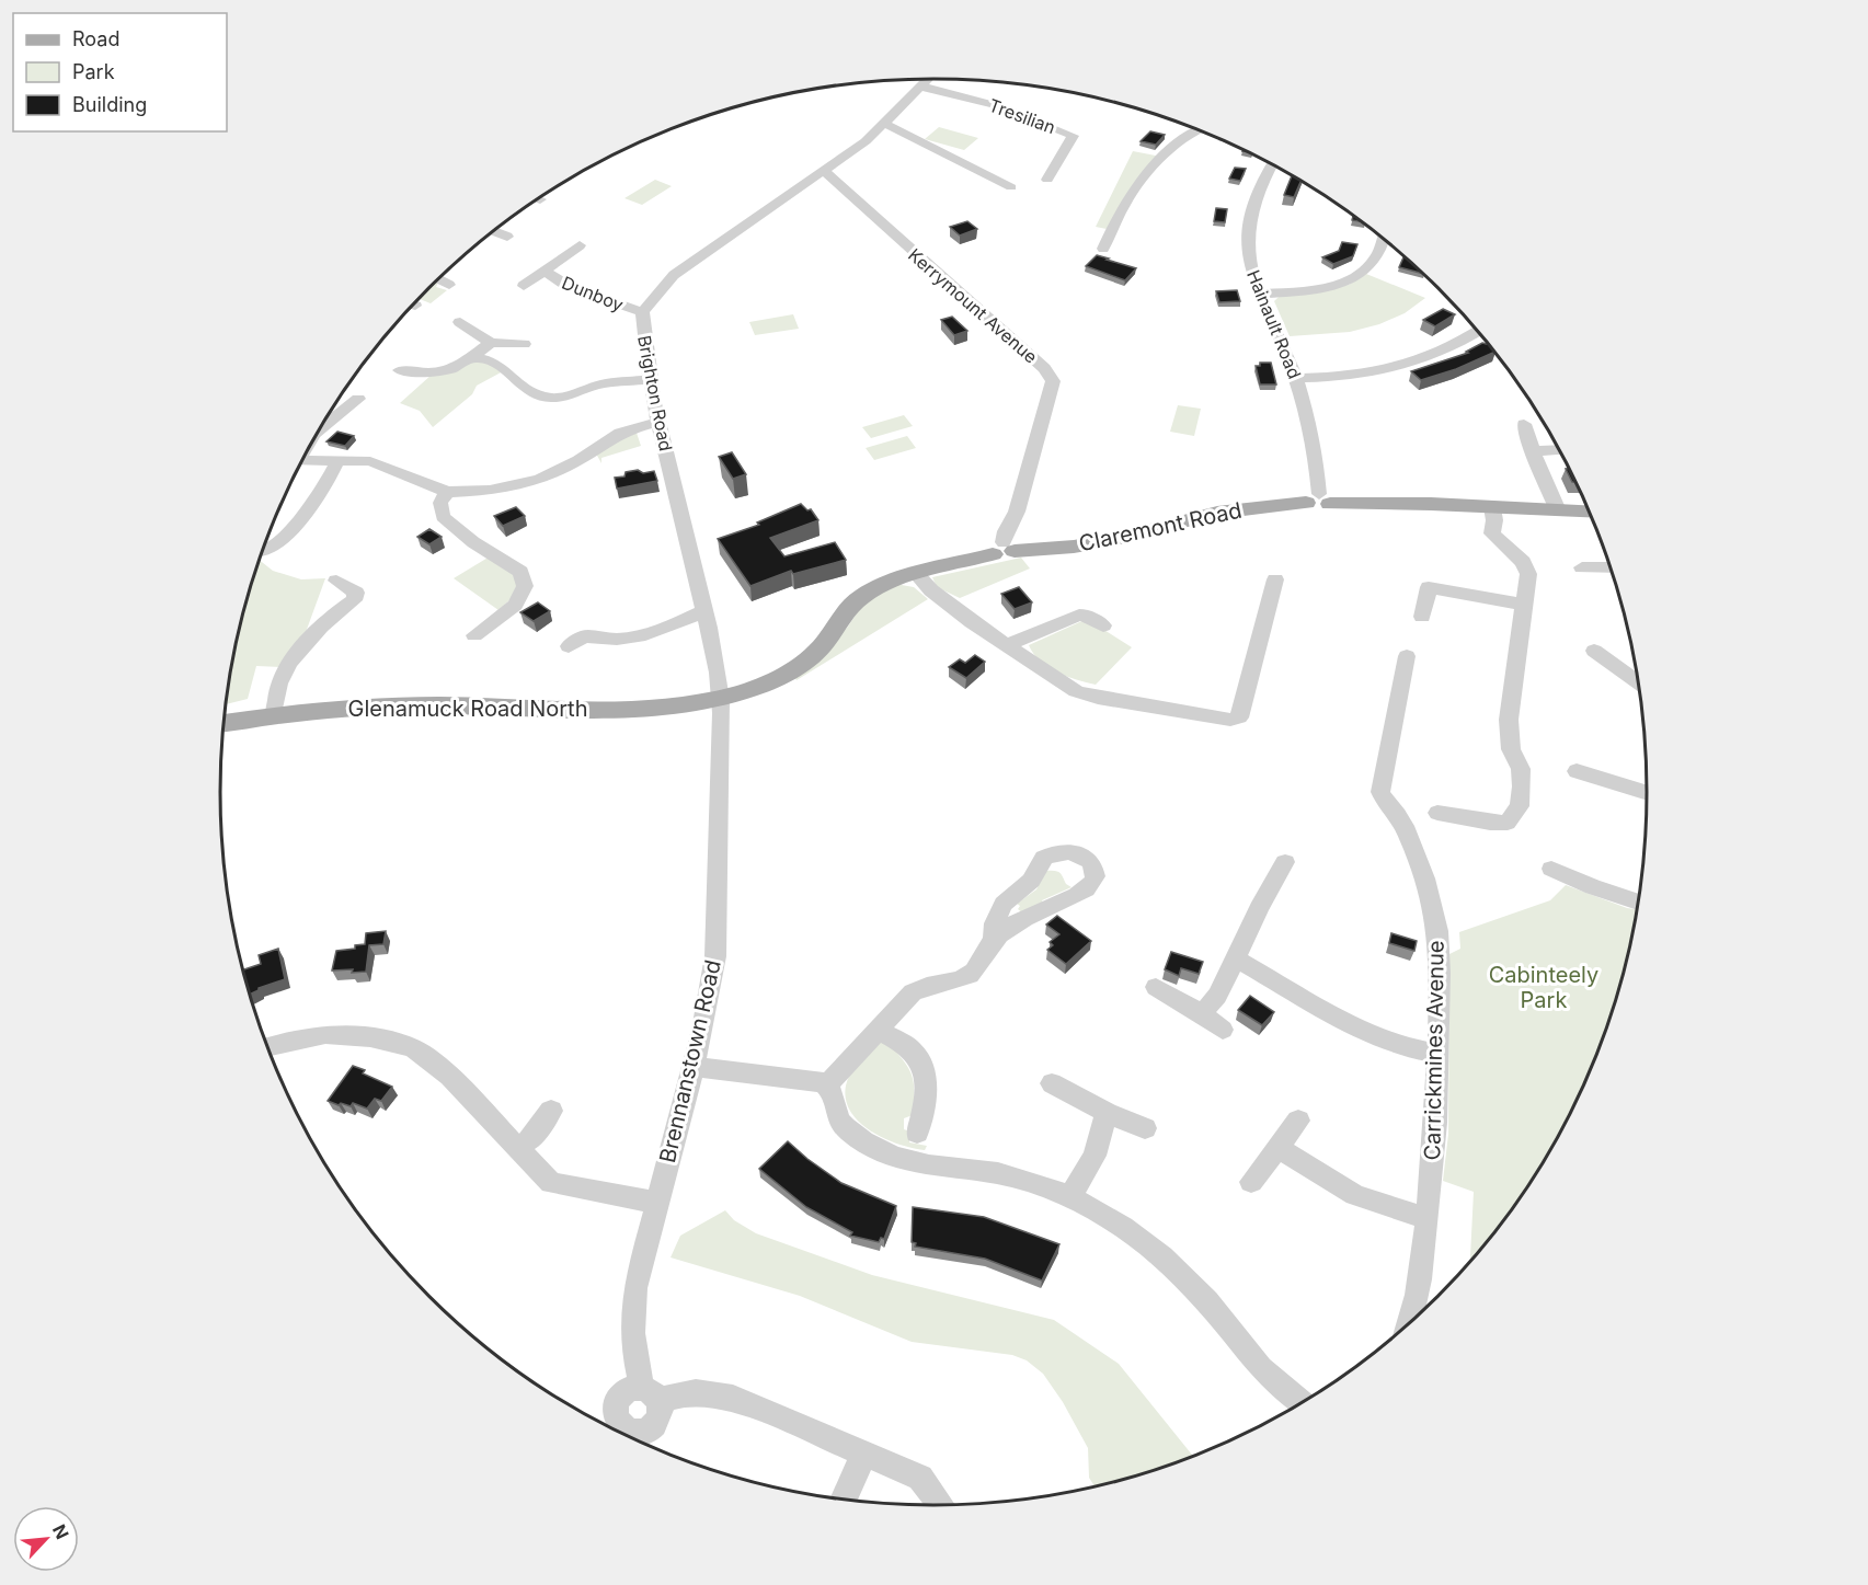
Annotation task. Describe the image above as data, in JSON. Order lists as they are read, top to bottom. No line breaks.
{"streets":{"main road":["Claremont Road","Glenamuck Road North"],"street":["Tresilian","Dunboy","Kerrymount Avenue","Hainault Road","Brighton Road","Carrickmines Avenue","Brennanstown Road"]},"crossings":[["Tresilian","Brighton Road"],["Dunboy","Brighton Road"],["Kerrymount Avenue","Brighton Road"],["Kerrymount Avenue","Claremont Road"],["Hainault Road","Claremont Road"],["Brighton Road","Claremont Road"],["Brighton Road","Glenamuck Road North"],["Brighton Road","Brennanstown Road"],["Claremont Road","Glenamuck Road North"],["Claremont Road","Brennanstown Road"],["Glenamuck Road North","Brennanstown Road"]],"parks":["Cabinteely Park"],"legend":["Road","Park","Building"],"north":"top right"}
